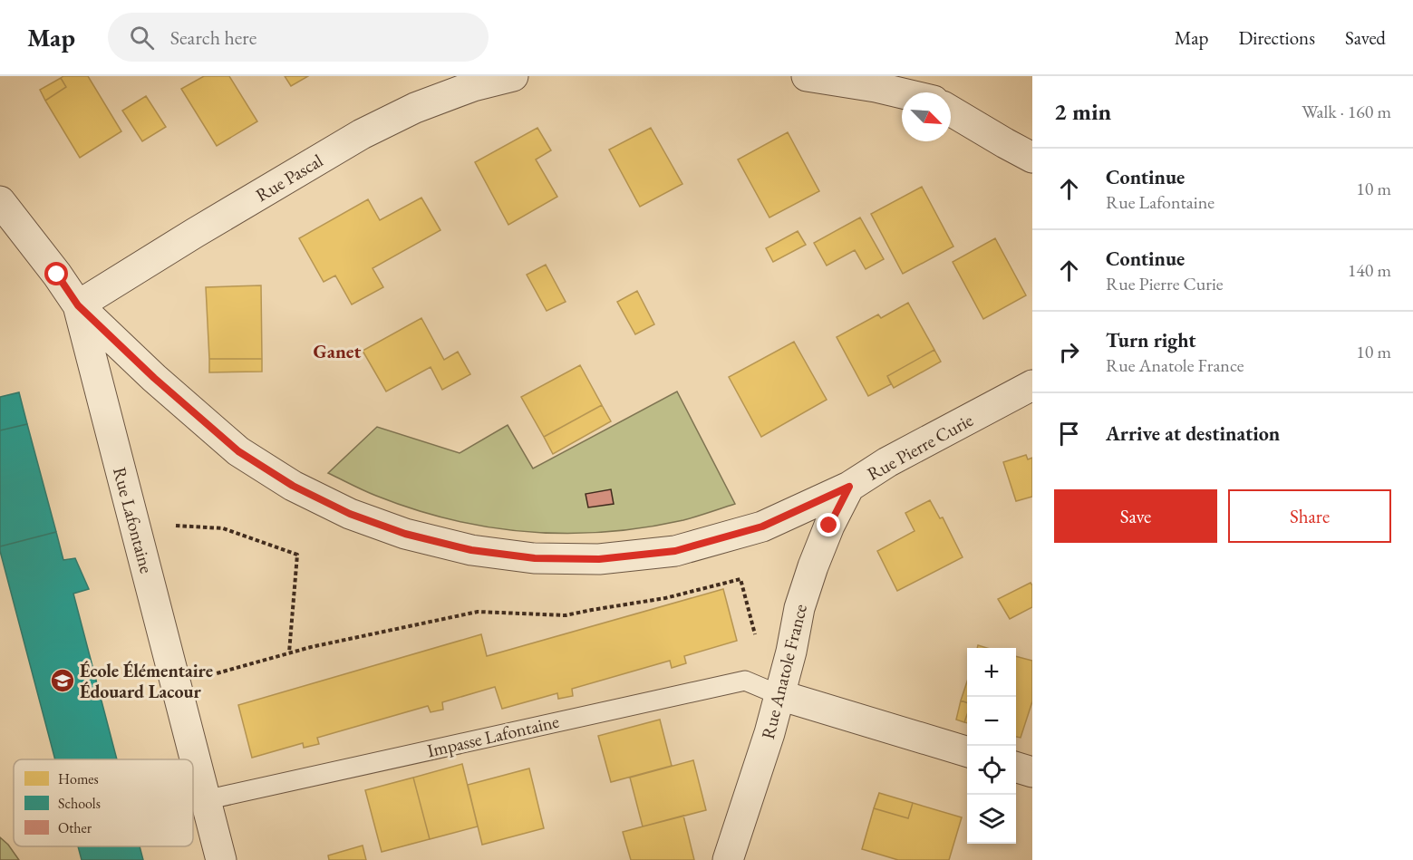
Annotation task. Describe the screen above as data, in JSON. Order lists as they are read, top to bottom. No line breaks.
{"streets":{"street":["Rue Pascal","Rue Pierre Curie","Rue Lafontaine","Rue Anatole France"],"lane":["Impasse Lafontaine"]},"crossings":[["Rue Pascal","Rue Pierre Curie"],["Rue Pascal","Rue Lafontaine"],["Rue Pierre Curie","Rue Lafontaine"],["Rue Pierre Curie","Rue Anatole France"],["Rue Lafontaine","Impasse Lafontaine"]],"districts":["Ganet"],"places":{"school or university":["École Élémentaire Édouard Lacour"]},"legend":["Homes","Schools","Other"],"north":"bottom right","page":{"header":"Map","search":"Search here","nav":["Map","Directions","Saved"],"heading":["2 min","Walk · 160 m"],"list":[["Continue","Rue Lafontaine","10 m"],["Continue","Rue Pierre Curie","140 m"],["Turn right","Rue Anatole France","10 m"],"Arrive at destination"],"buttons":["Save","Share"],"map_buttons":["+","−"]}}
